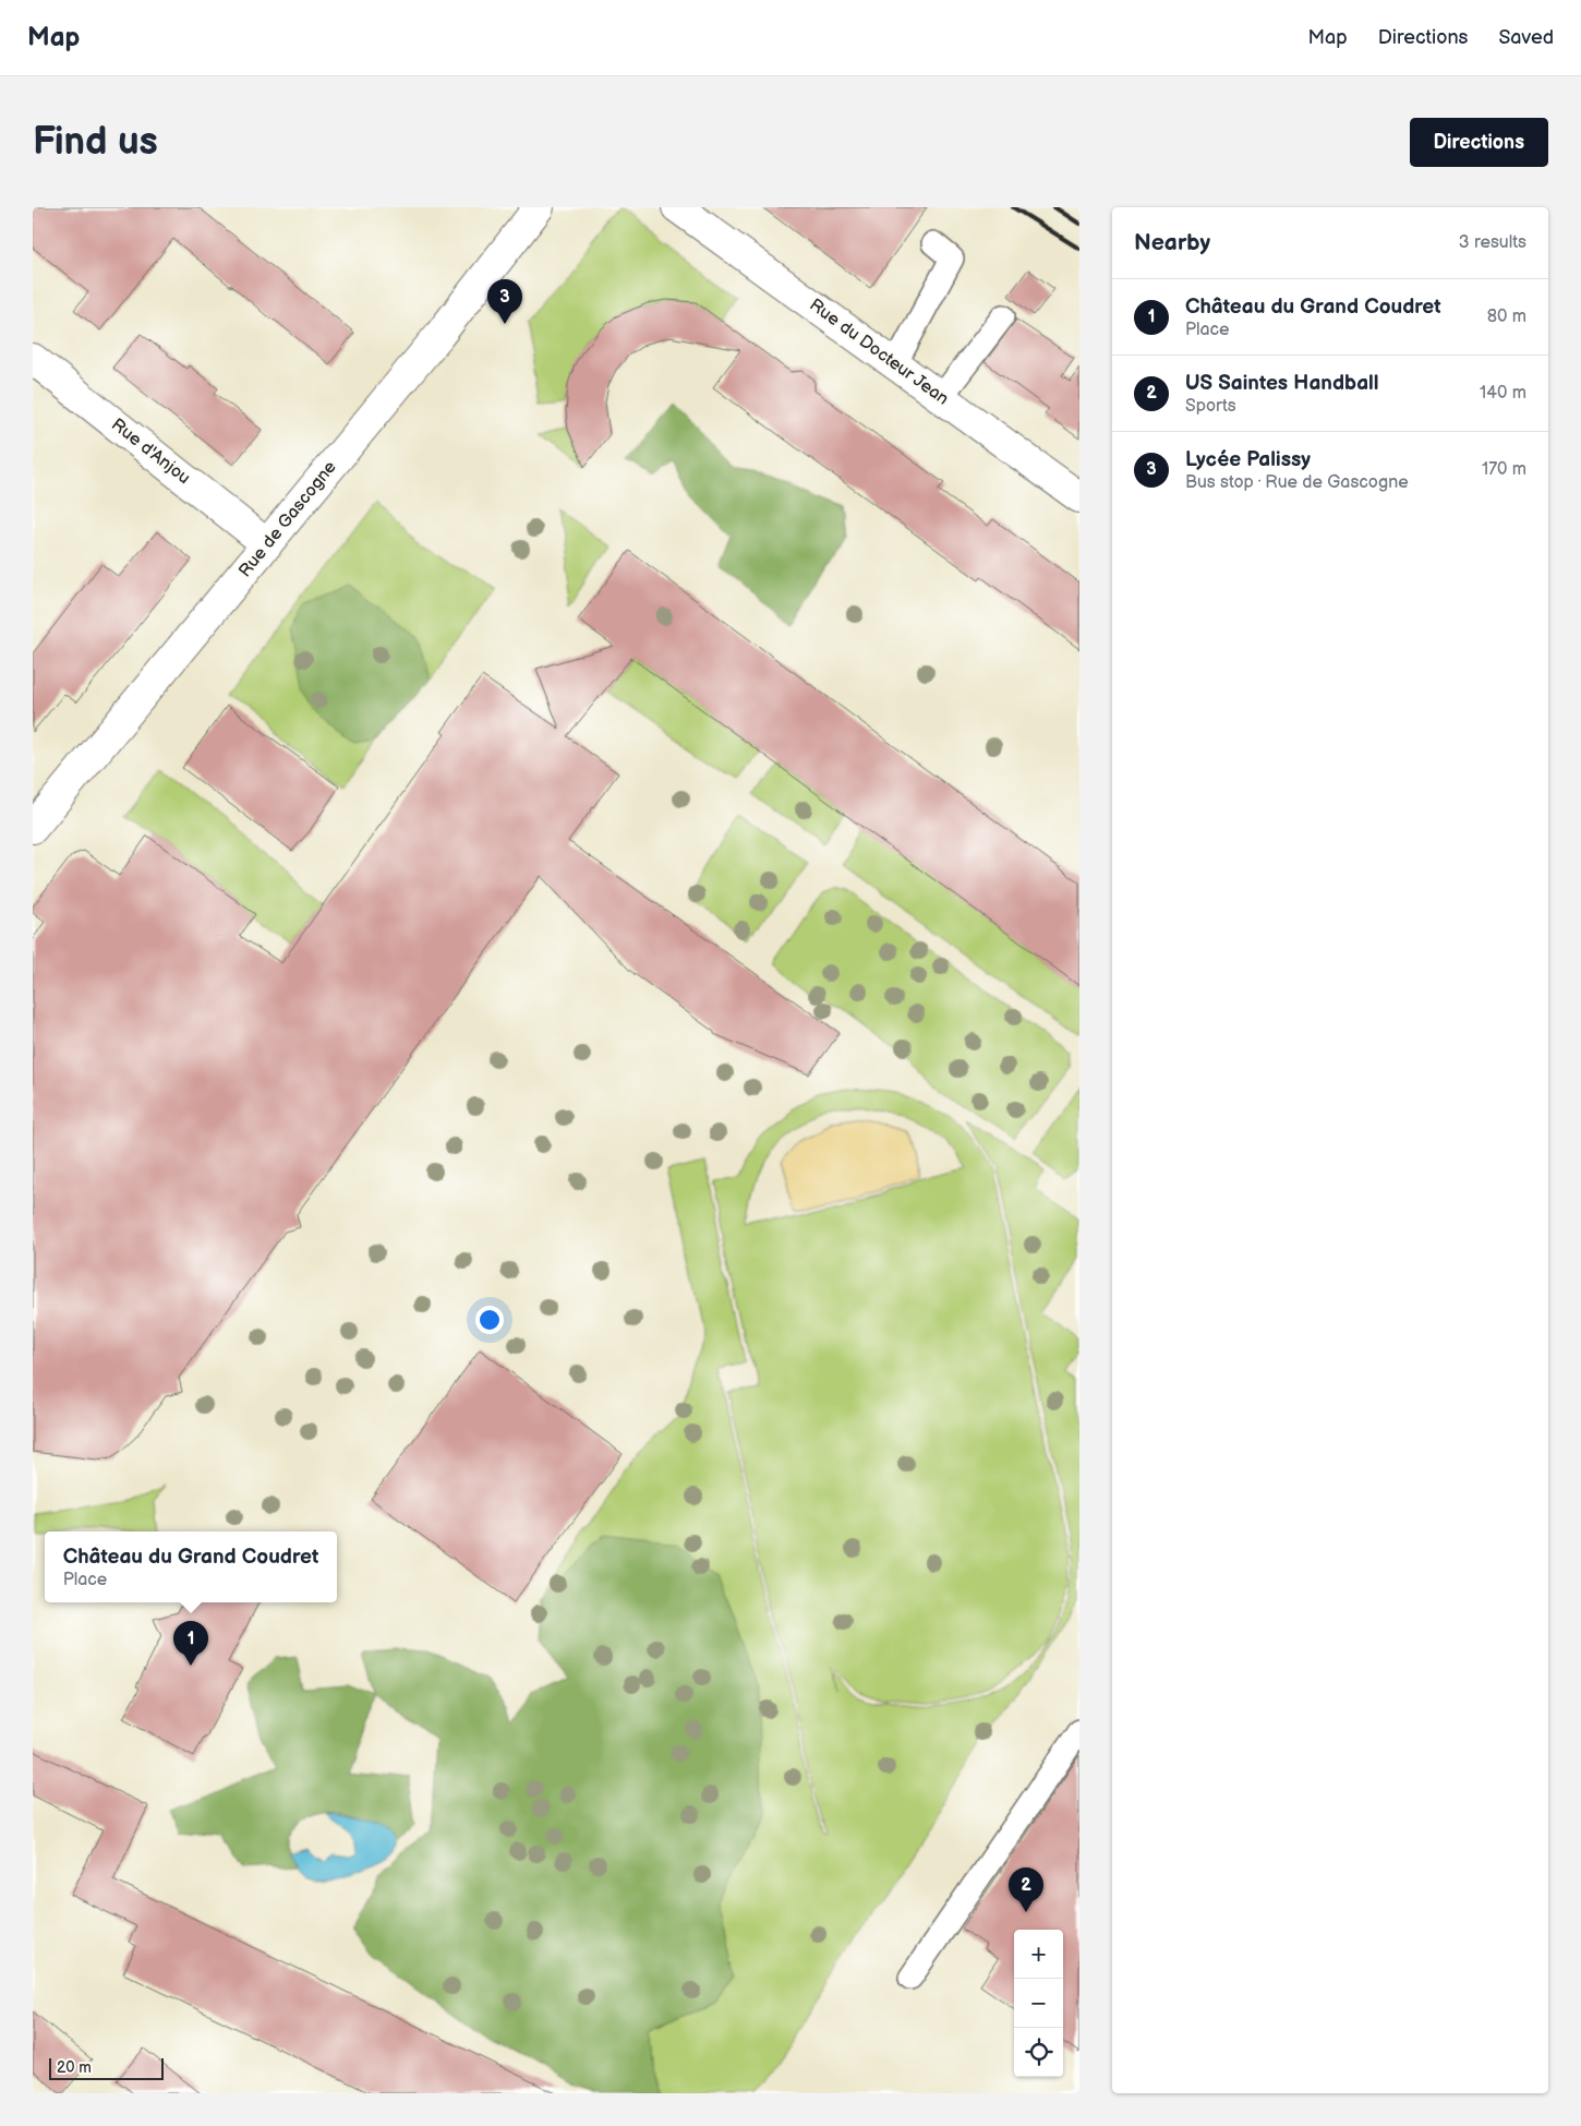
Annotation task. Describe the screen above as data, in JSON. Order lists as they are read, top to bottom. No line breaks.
{"streets":{"street":["Rue du Docteur Jean","Rue d'Anjou","Rue de Gascogne"]},"crossings":[["Rue d'Anjou","Rue de Gascogne"]],"scale_bar":"20 m","page":{"header":"Map","nav":["Map","Directions","Saved"],"buttons":"Directions","title":"Find us","heading":["Nearby","3 results"],"list":[{"mark":"1","name":"Château du Grand Coudret","note":"Place","value":"80 m"},{"mark":"2","name":"US Saintes Handball","note":"Sports","value":"140 m"},{"mark":"3","name":"Lycée Palissy","note":"Bus stop · Rue de Gascogne","value":"170 m"}],"pins":["3","1","2"],"popup":["Château du Grand Coudret","Place"],"map_buttons":["+","−"],"scale":"20 m"}}
